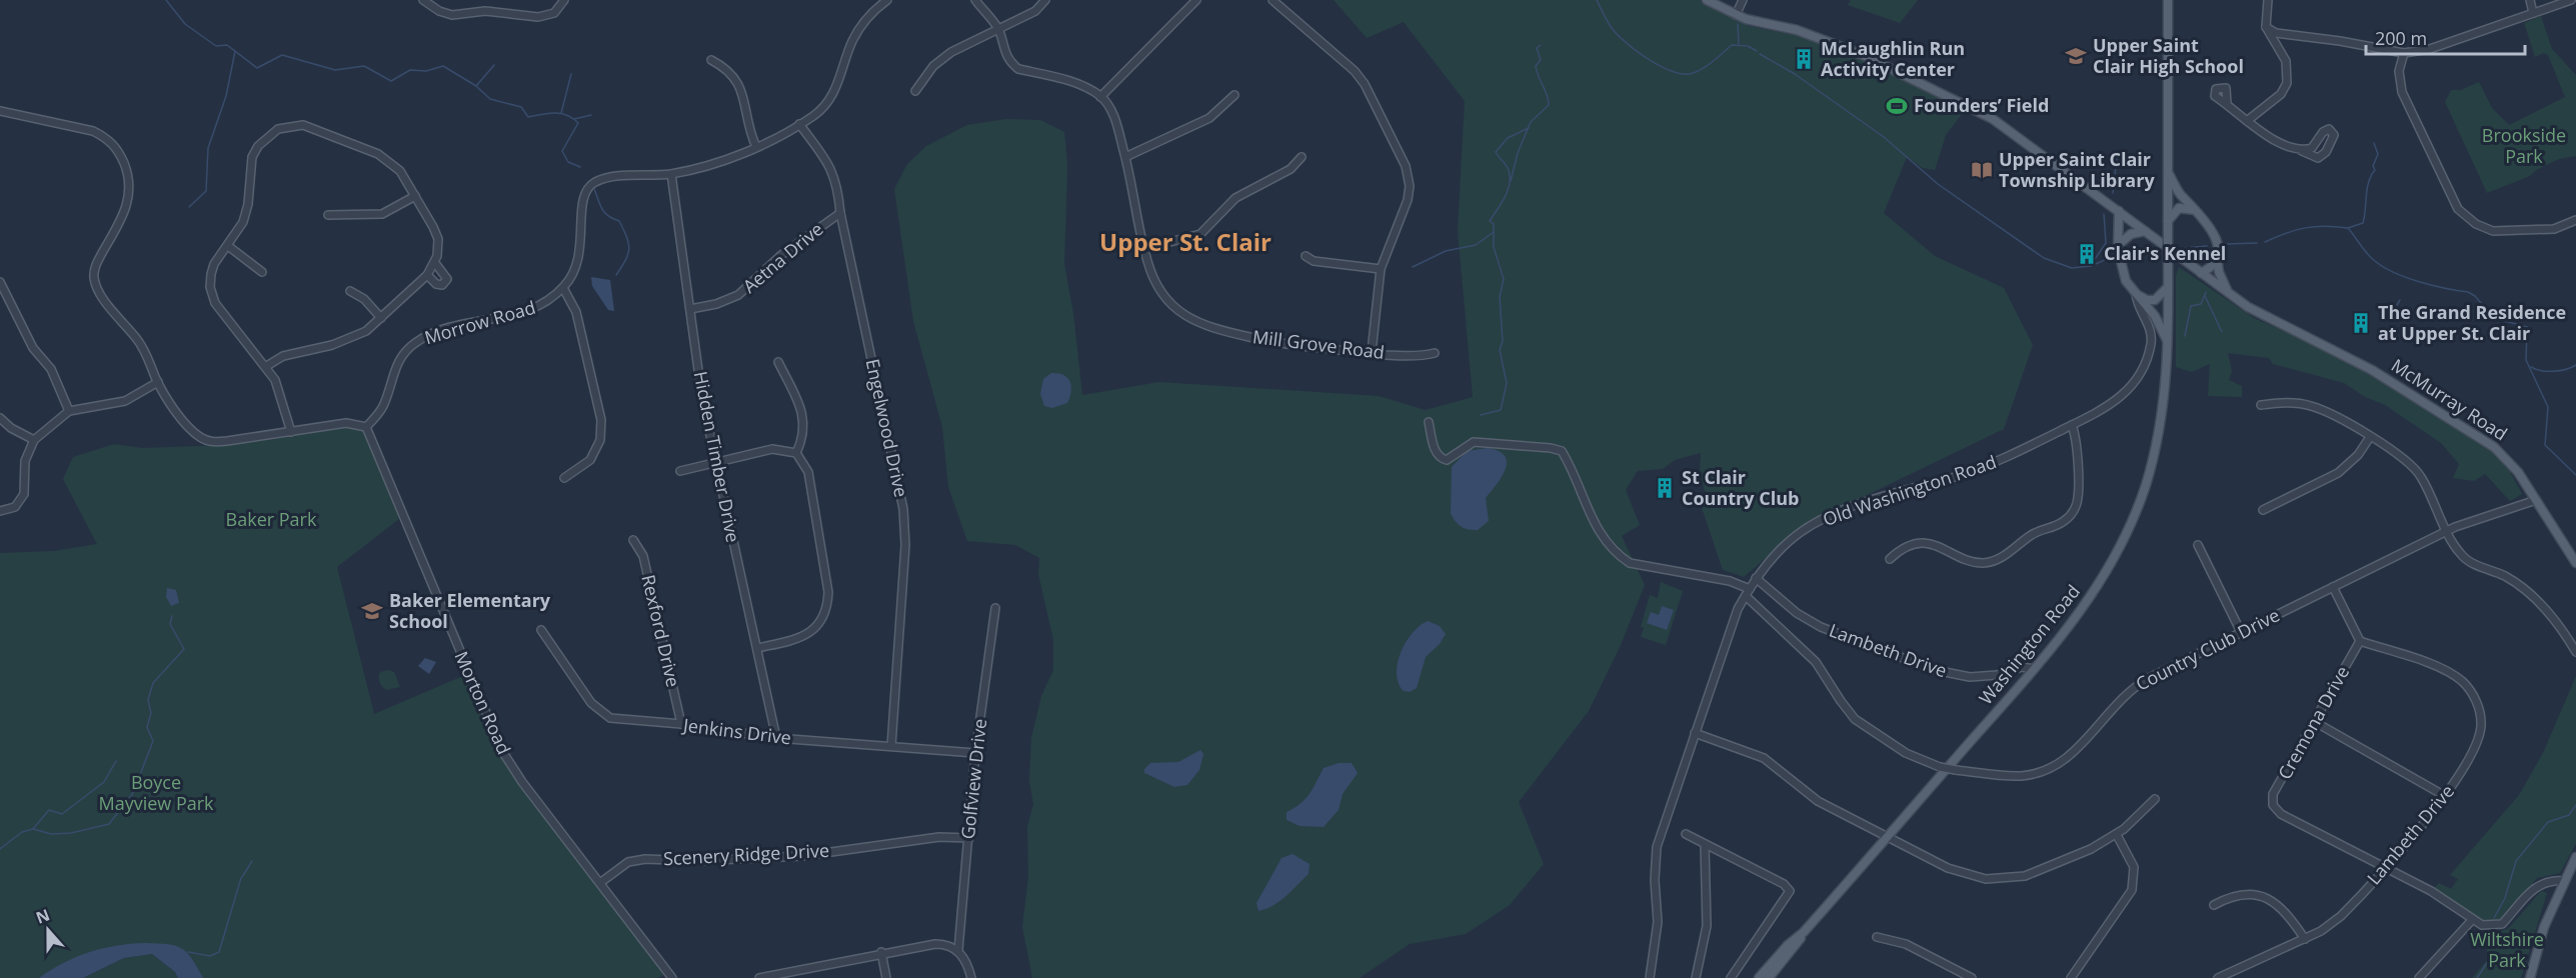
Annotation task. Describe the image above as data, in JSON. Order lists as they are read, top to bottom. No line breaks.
{"streets":{"main road":["McMurray Road","Washington Road"],"street":["Aetna Drive","Morrow Road","Mill Grove Road","Engelwood Drive","Hidden Timber Drive","Old Washington Road","Rexford Drive","Country Club Drive","Lambeth Drive","Morton Road","Cremona Drive","Jenkins Drive","Golfview Drive","Scenery Ridge Drive"]},"crossings":[["Aetna Drive","Engelwood Drive"],["Aetna Drive","Hidden Timber Drive"],["Morrow Road","Engelwood Drive"],["Morrow Road","Hidden Timber Drive"],["Morrow Road","Morton Road"],["McMurray Road","Country Club Drive"],["Engelwood Drive","Jenkins Drive"],["Hidden Timber Drive","Jenkins Drive"],["Old Washington Road","Country Club Drive"],["Old Washington Road","Lambeth Drive"],["Rexford Drive","Jenkins Drive"],["Washington Road","Lambeth Drive"],["Lambeth Drive","Cremona Drive"],["Morton Road","Scenery Ridge Drive"],["Jenkins Drive","Golfview Drive"],["Golfview Drive","Scenery Ridge Drive"]],"districts":["Upper St. Clair"],"parks":["Brookside Park","Baker Park","Boyce Mayview Park","Wiltshire Park"],"places":{"school or university":["Upper Saint Clair High School","Baker Elementary School"],"building":["McLaughlin Run Activity Center","Clair's Kennel","The Grand Residence at Upper St. Clair","St Clair Country Club"],"sports":["Founders’ Field"],"library":["Upper Saint Clair Township Library"]},"scale_bar":"200 m","north":"top"}
